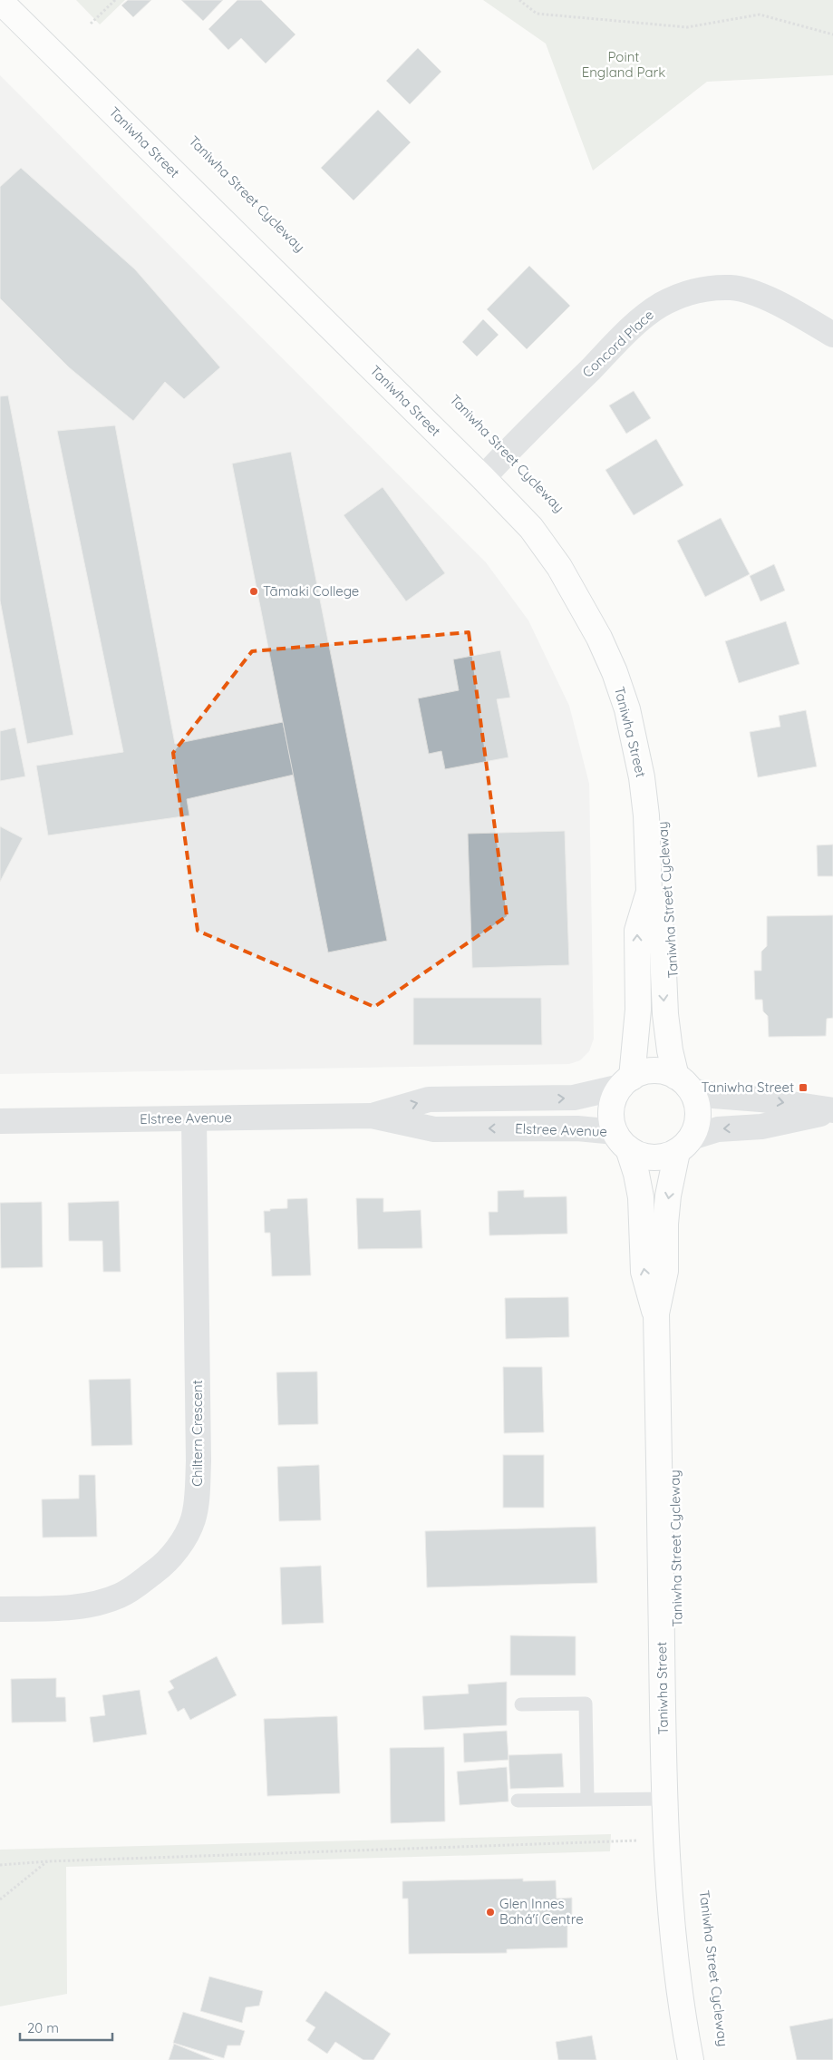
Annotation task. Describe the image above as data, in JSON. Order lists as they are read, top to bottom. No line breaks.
{"streets":{"main road":["Taniwha Street"],"street":["Concord Place","Elstree Avenue","Chiltern Crescent"]},"crossings":[["Taniwha Street","Concord Place"],["Taniwha Street","Elstree Avenue"],["Elstree Avenue","Chiltern Crescent"]],"parks":["Point England Park"],"places":{"other":["Tāmaki College","Glen Innes Bahá'í Centre"],"transit":["Taniwha Street"]},"scale_bar":"20 m"}
